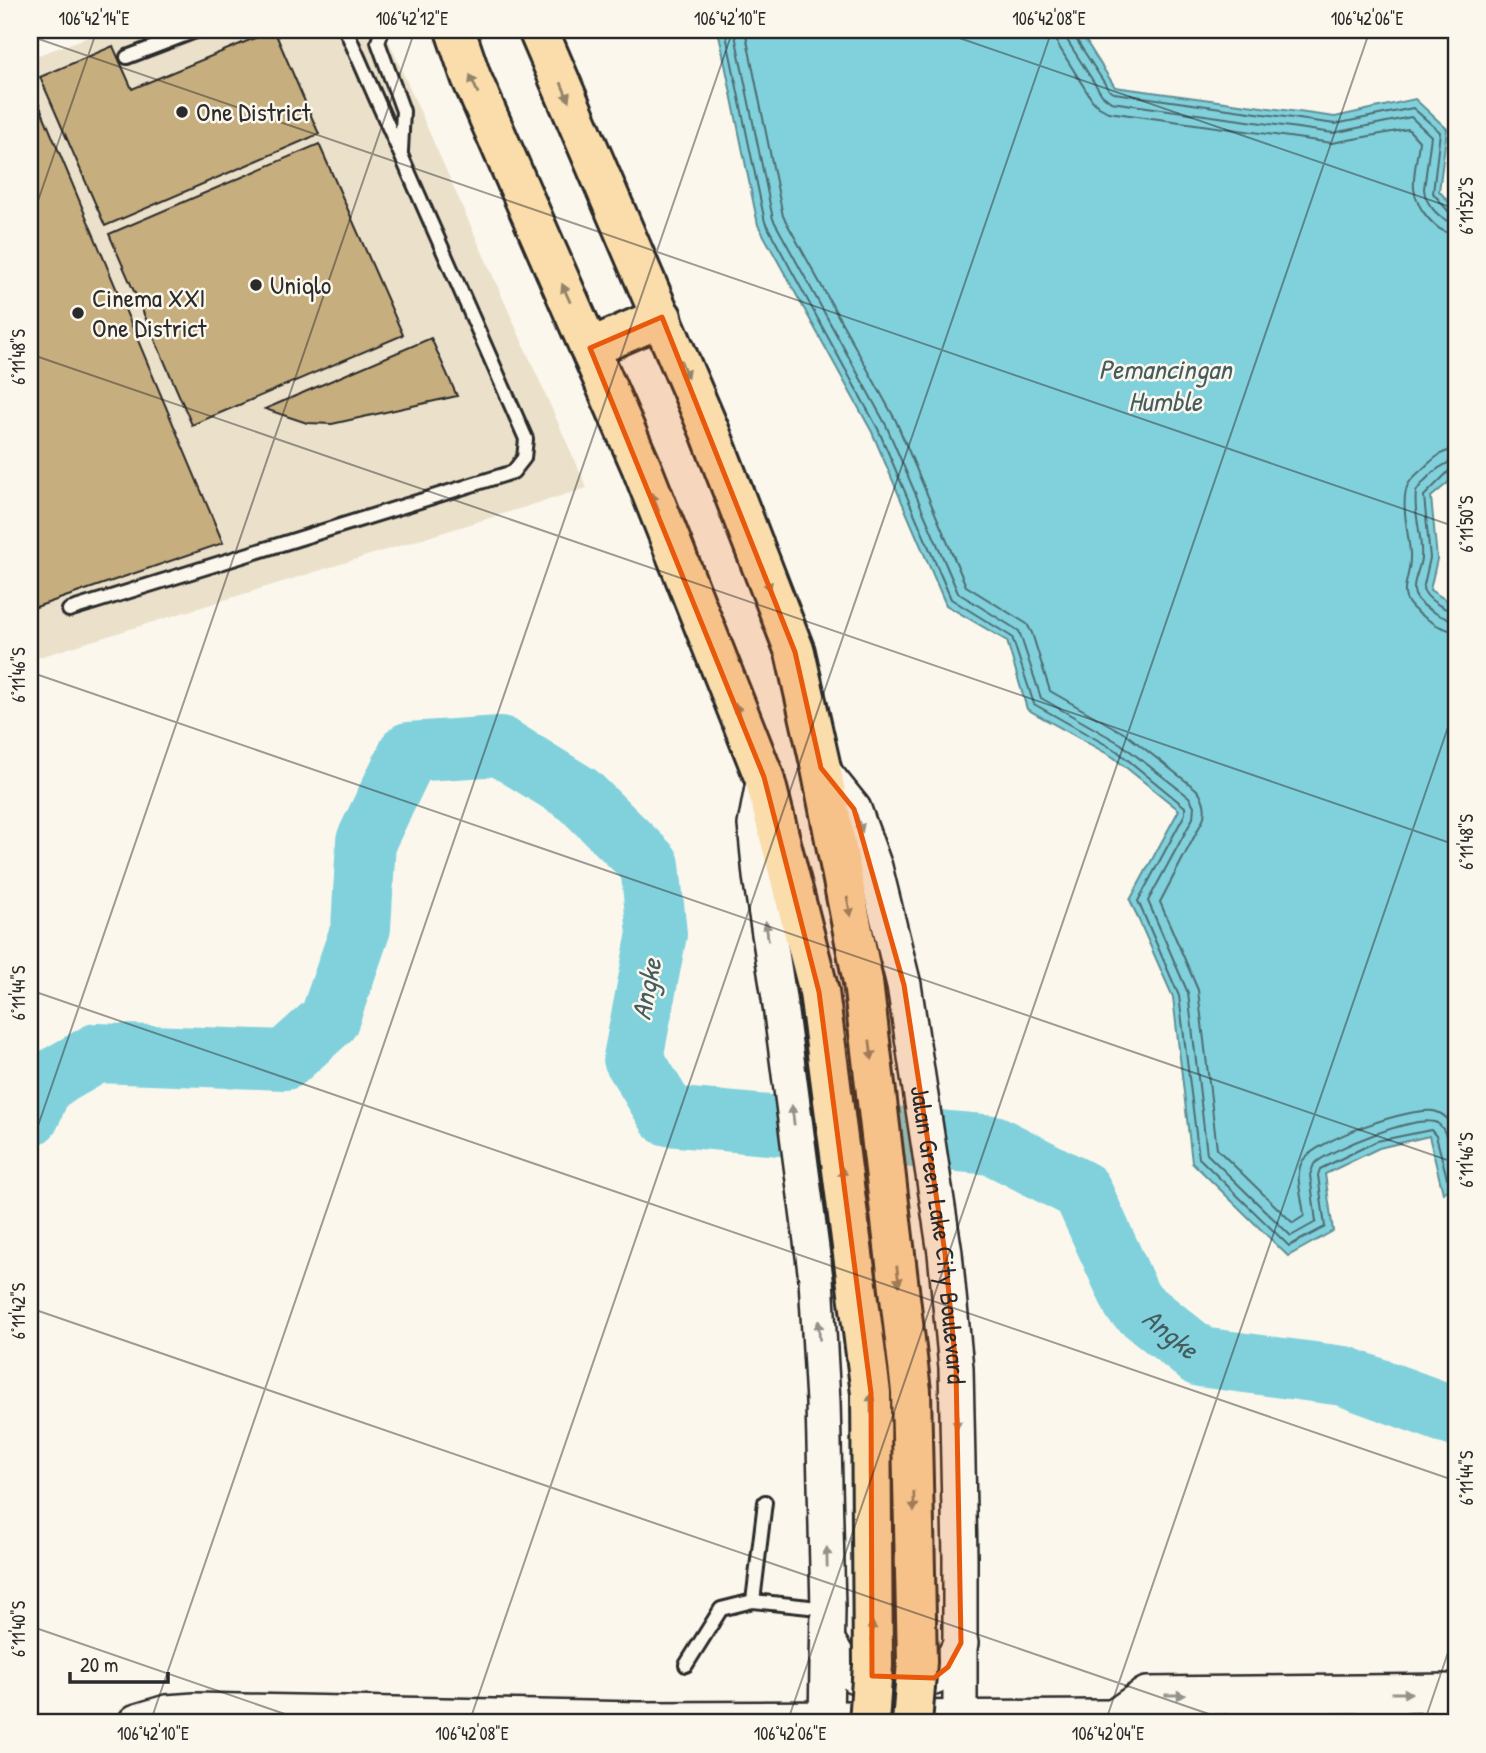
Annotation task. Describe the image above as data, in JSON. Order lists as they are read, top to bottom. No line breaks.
{"streets":{"street":["Jalan Green Lake City Boulevard"]},"water":["Pemancingan Humble","Angke"],"places":["One District","Uniqlo","Cinema XXI One District"],"scale_bar":"20 m","coordinates":["106°42'14\"E","106°42'12\"E","106°42'10\"E","106°42'08\"E","106°42'06\"E","6°11'52\"S","6°11'48\"S","6°11'50\"S","6°11'46\"S","6°11'44\"S","6°11'42\"S","6°11'40\"S","106°42'04\"E"]}
